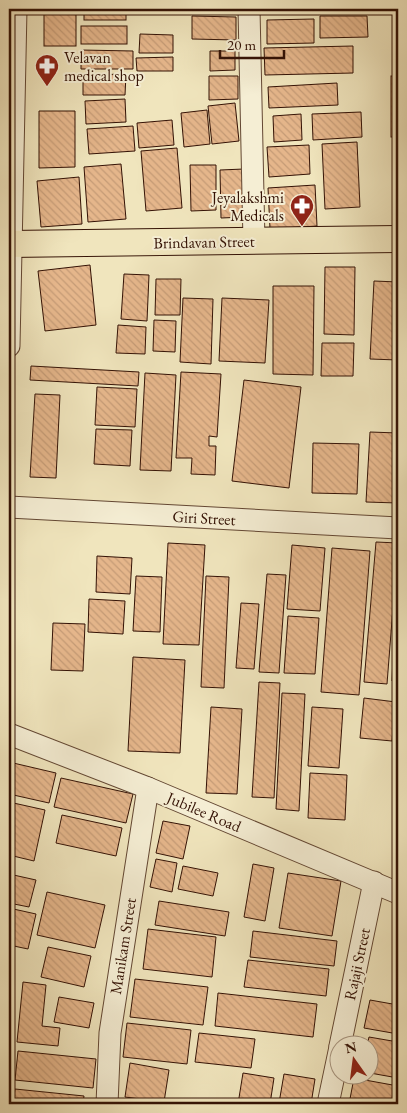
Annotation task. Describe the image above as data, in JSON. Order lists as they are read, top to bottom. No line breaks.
{"streets":{"main road":["Brindavan Street"],"street":["Giri Street","Jubilee Road","Manikam Street","Rajaji Street"]},"crossings":[["Jubilee Road","Manikam Street"],["Jubilee Road","Rajaji Street"]],"places":{"pharmacy":["Velavan medical shop","Jeyalakshmi Medicals"]},"scale_bar":"20 m","north":"top"}
